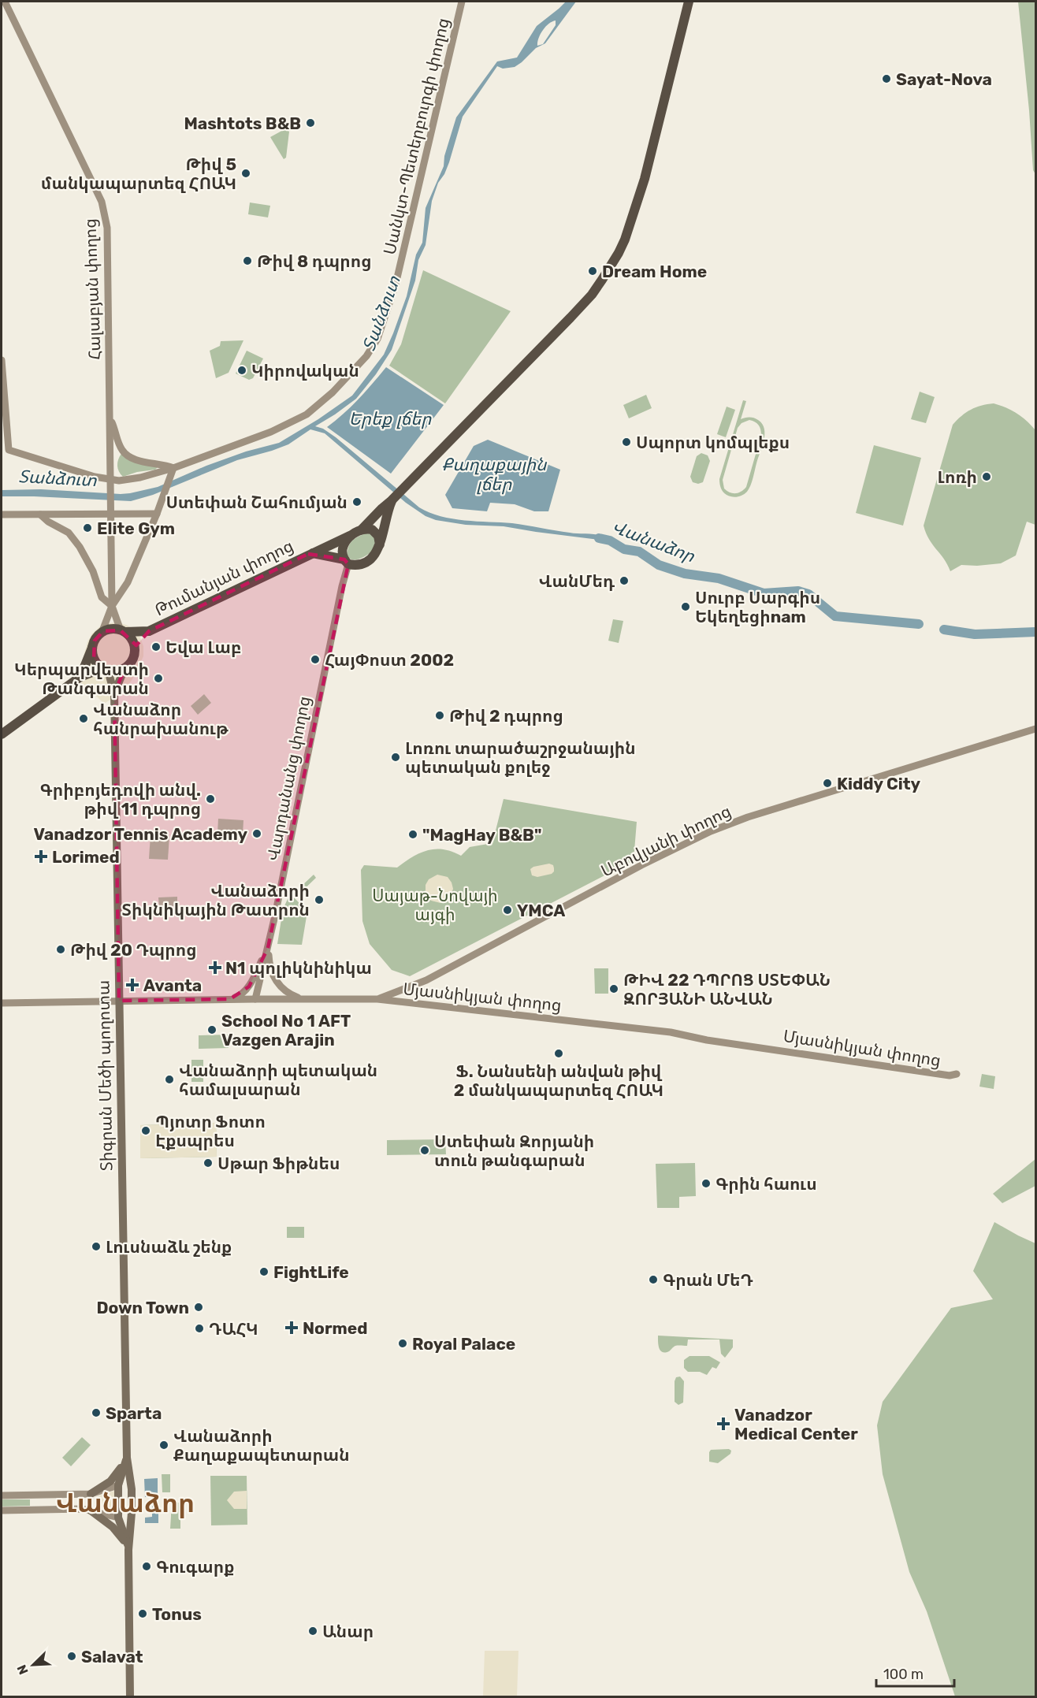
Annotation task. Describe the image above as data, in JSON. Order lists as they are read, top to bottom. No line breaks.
{"streets":{"highway":["Թումանյան փողոց"],"main road":["Տիգրան Մեծի պողոտա"],"street":["Սանկտ-Պետերբուրգի փողոց","Հալաբյան փողոց","Վարդանանց փողոց","Աբովյանի փողոց","Մյասնիկյան փողոց"]},"crossings":[["Թումանյան փողոց","Վարդանանց փողոց"],["Վարդանանց փողոց","Մյասնիկյան փողոց"],["Աբովյանի փողոց","Մյասնիկյան փողոց"],["Մյասնիկյան փողոց","Տիգրան Մեծի պողոտա"]],"districts":["Վանաձոր"],"water":["Տանձուտ","Երեք լճեր","Քաղաքային լճեր","Վանաձոր"],"parks":["Սայաթ-Նովայի այգի"],"places":{"other":["Sayat-Nova","Mashtots B&B","Թիվ 5 մանկապարտեզ ՀՈԱԿ","Թիվ 8 դպրոց","Dream Home","Կիրովական","Սպորտ կոմպլեքս","Լոռի","Ստեփան Շահումյան","Elite Gym","ՎանՄեդ","Սուրբ Սարգիս Եկեղեցիnam","Եվա Լաբ","ՀայՓոստ 2002","Կերպարվեստի Թանգարան","Թիվ 2 դպրոց","Վանաձոր հանրախանութ","Լոռու տարածաշրջանային պետական քոլեջ","Kiddy City","Գրիբոյեդովի անվ. թիվ 11 դպրոց","Vanadzor Tennis Academy","\"MagHay B&B\"","Վանաձորի Տիկնիկային Թատրոն","YMCA","Թիվ 20 Դպրոց","ԹԻՎ 22 ԴՊՐՈՑ ՍՏԵՓԱՆ ԶՈՐՅԱՆԻ ԱՆՎԱՆ","School No 1 AFT Vazgen Arajin","Ֆ. Նանսենի անվան թիվ 2 մանկապարտեզ ՀՈԱԿ","Վանաձորի պետական համալսարան","Պյոտր Ֆոտո Էքսպրես","Ստեփան Զորյանի տուն թանգարան","Սթար Ֆիթնես","Գրին հաուս","Լուսնաձև շենք","FightLife","Գրան ՄեԴ","Down Town","ԴԱՀԿ","Royal Palace","Sparta","Վանաձորի Քաղաքապետարան","Գուգարք","Tonus","Անար","Salavat"],"health":["Lorimed","N1 պոլիկնինիկա","Avanta","Normed","Vanadzor Medical Center"]},"scale_bar":"100 m","north":"bottom left"}
